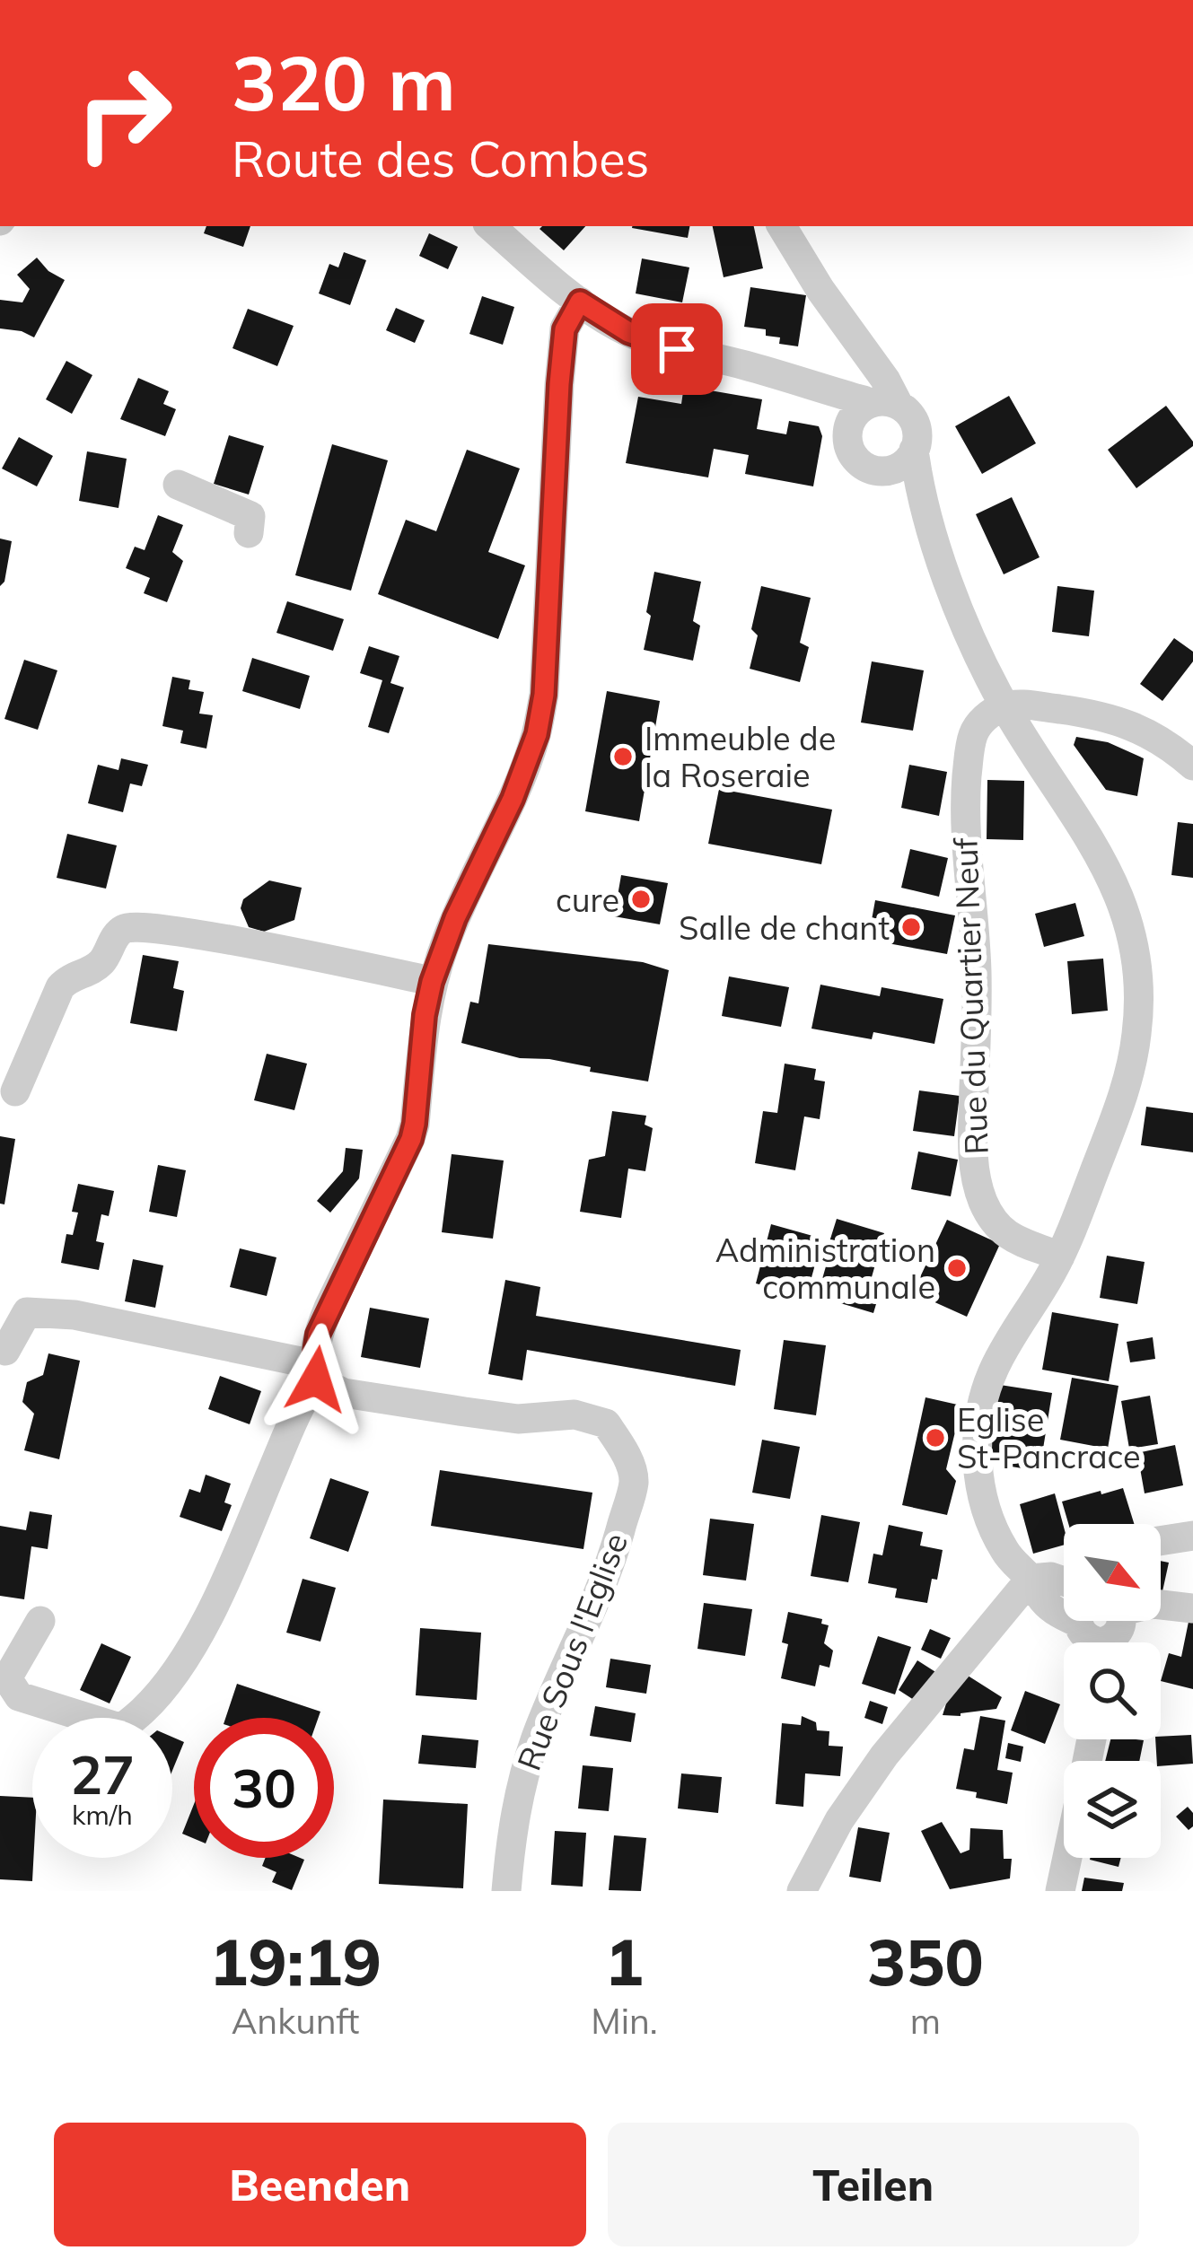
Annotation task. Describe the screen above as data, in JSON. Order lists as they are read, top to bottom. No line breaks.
{"streets":{"street":["Rue du Quartier Neuf","Rue Sous l'Eglise"]},"places":["Immeuble de la Roseraie","cure","Salle de chant","Administration communale","Eglise St-Pancrace"],"north":"bottom right","page":{"turn":["320 m","Route des Combes"],"speed":"27 km/h","limit":"30","eta":["19:19","Ankunft","1","Min.","350","m"],"buttons":["Beenden","Teilen"]}}
